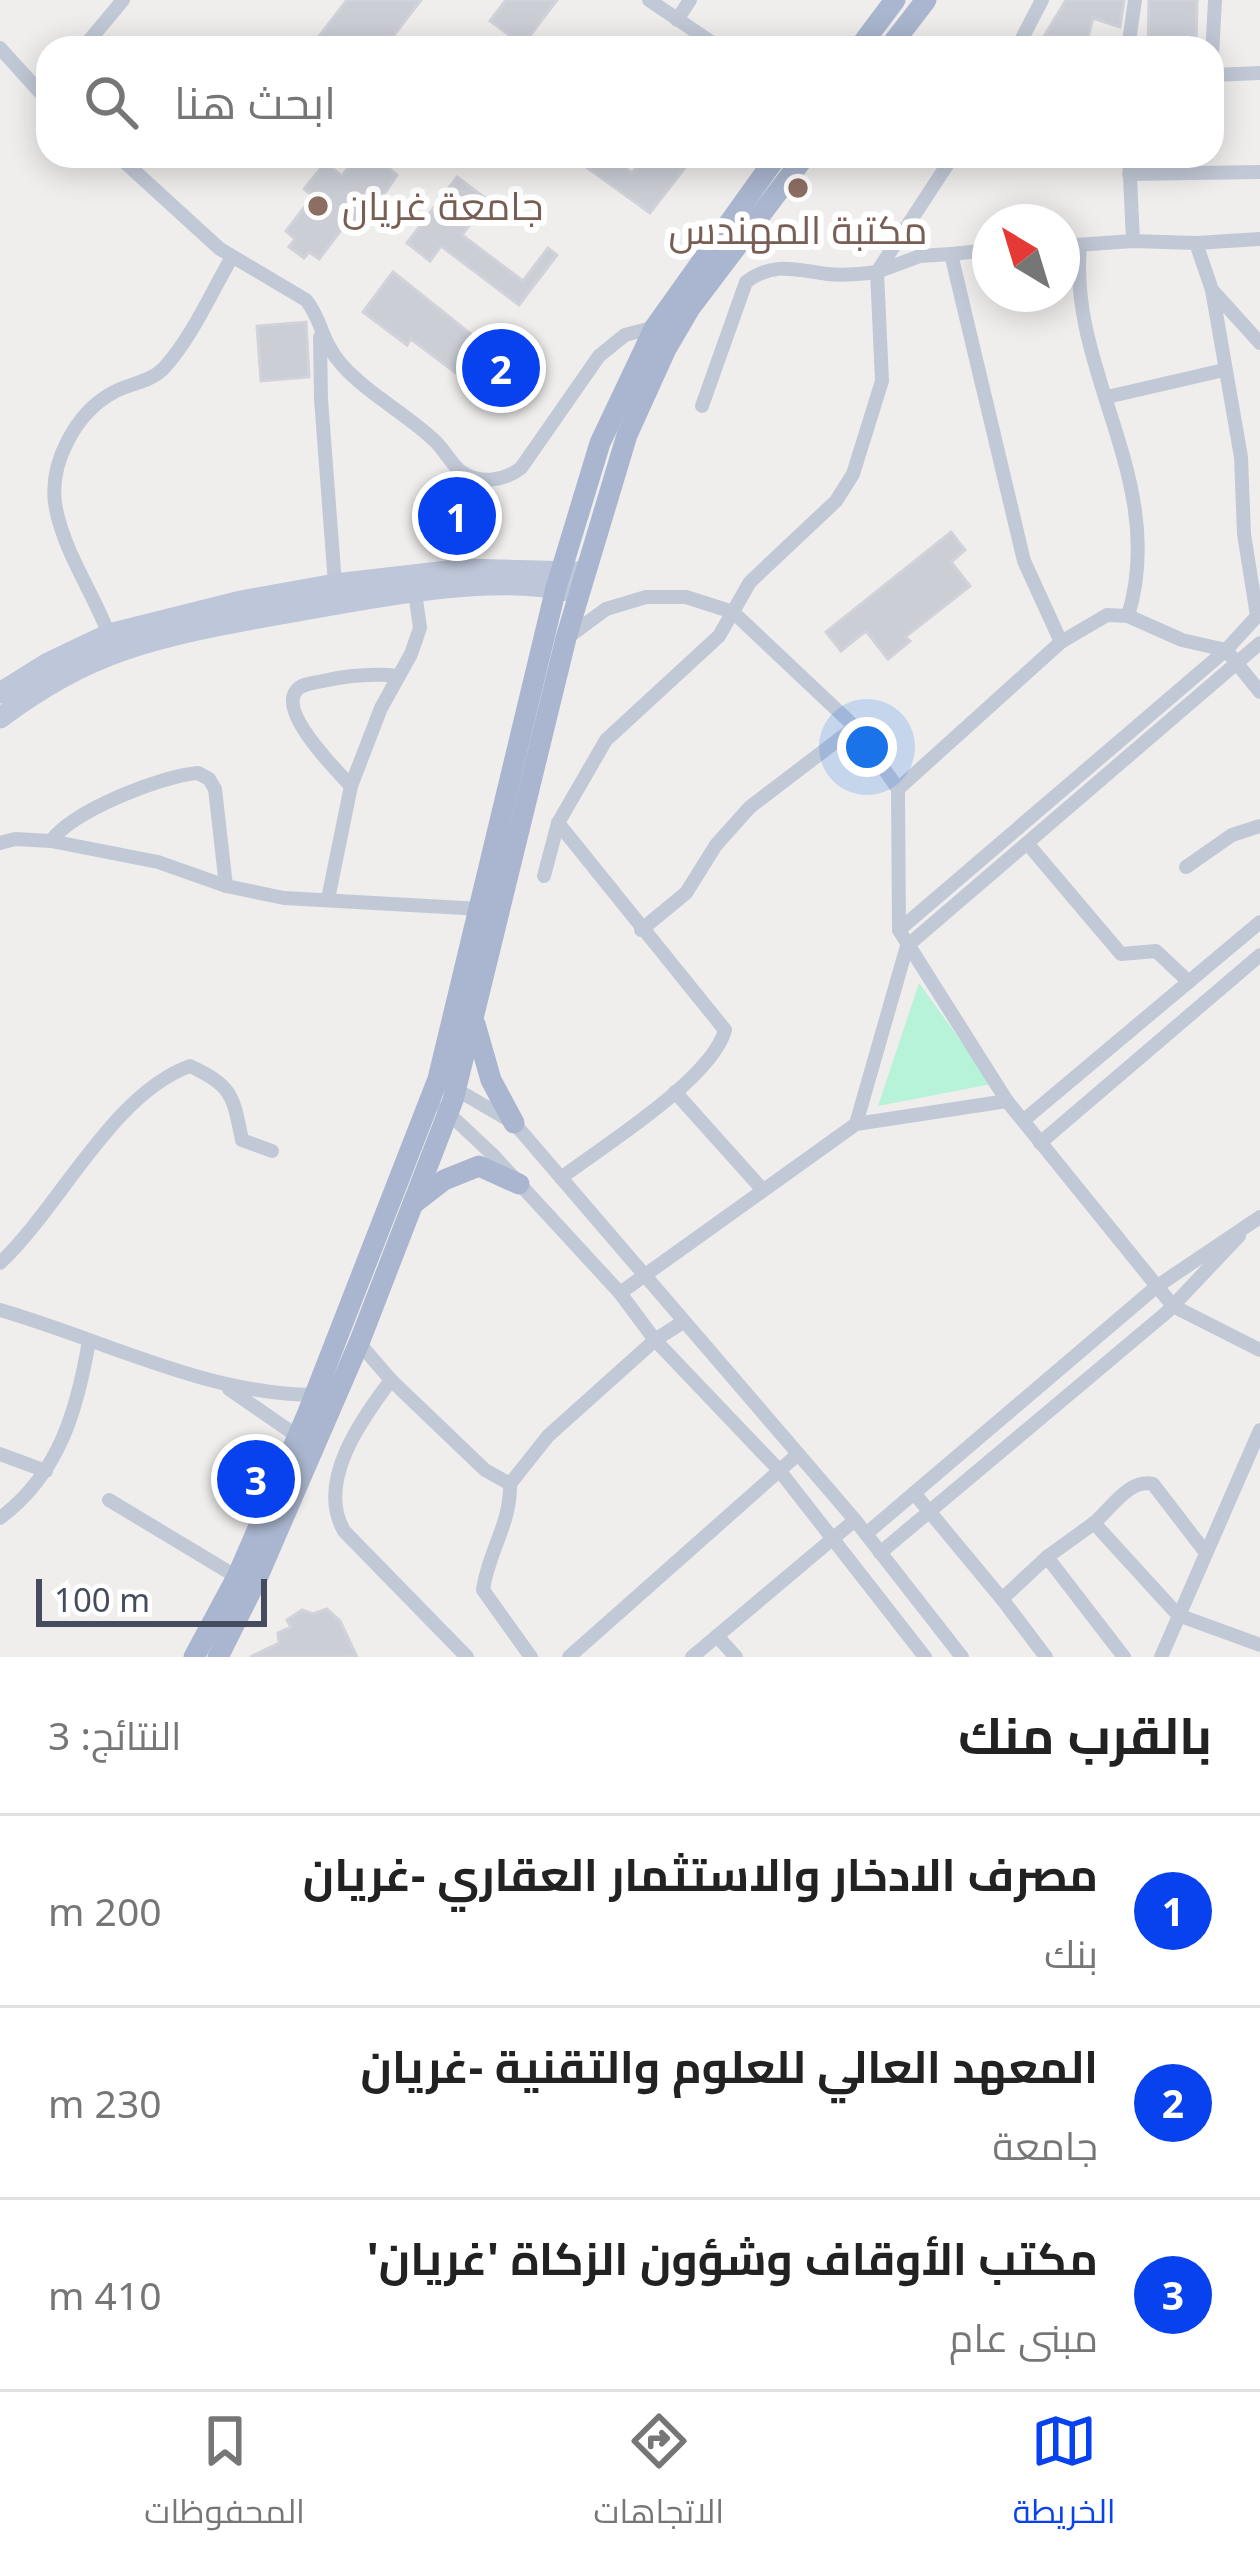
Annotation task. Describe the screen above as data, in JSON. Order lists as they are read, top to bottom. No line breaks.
{"places":["مكتبة المهندس","جامعة غريان"],"scale_bar":"100 m","north":"top left","page":{"search":"ابحث هنا","pins":["2","1","3"],"scale":"100 m","heading":["بالقرب منك","النتائج: 3"],"list":[{"mark":"1","name":"مصرف الادخار والاستثمار العقاري -غريان","note":"بنك","value":"200 m"},{"mark":"2","name":"المعهد العالي للعلوم والتقنية -غريان","note":"جامعة","value":"230 m"},{"mark":"3","name":"مكتب الأوقاف وشؤون الزكاة 'غريان'","note":"مبنى عام","value":"410 m"}],"nav":["الخريطة","الاتجاهات","المحفوظات"]}}
